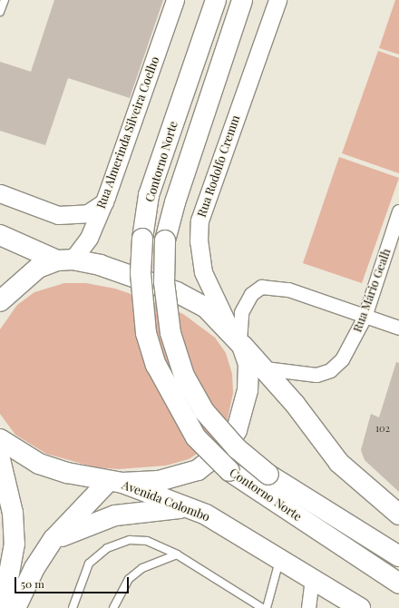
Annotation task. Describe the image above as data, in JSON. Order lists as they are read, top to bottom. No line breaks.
{"streets":{"main road":["Contorno Norte","Avenida Colombo"],"street":["Rua Almerinda Silveira Coelho","Rua Rodolfo Cremm","Rua Mário Gealh"]},"house_numbers":["102"],"scale_bar":"50 m"}
